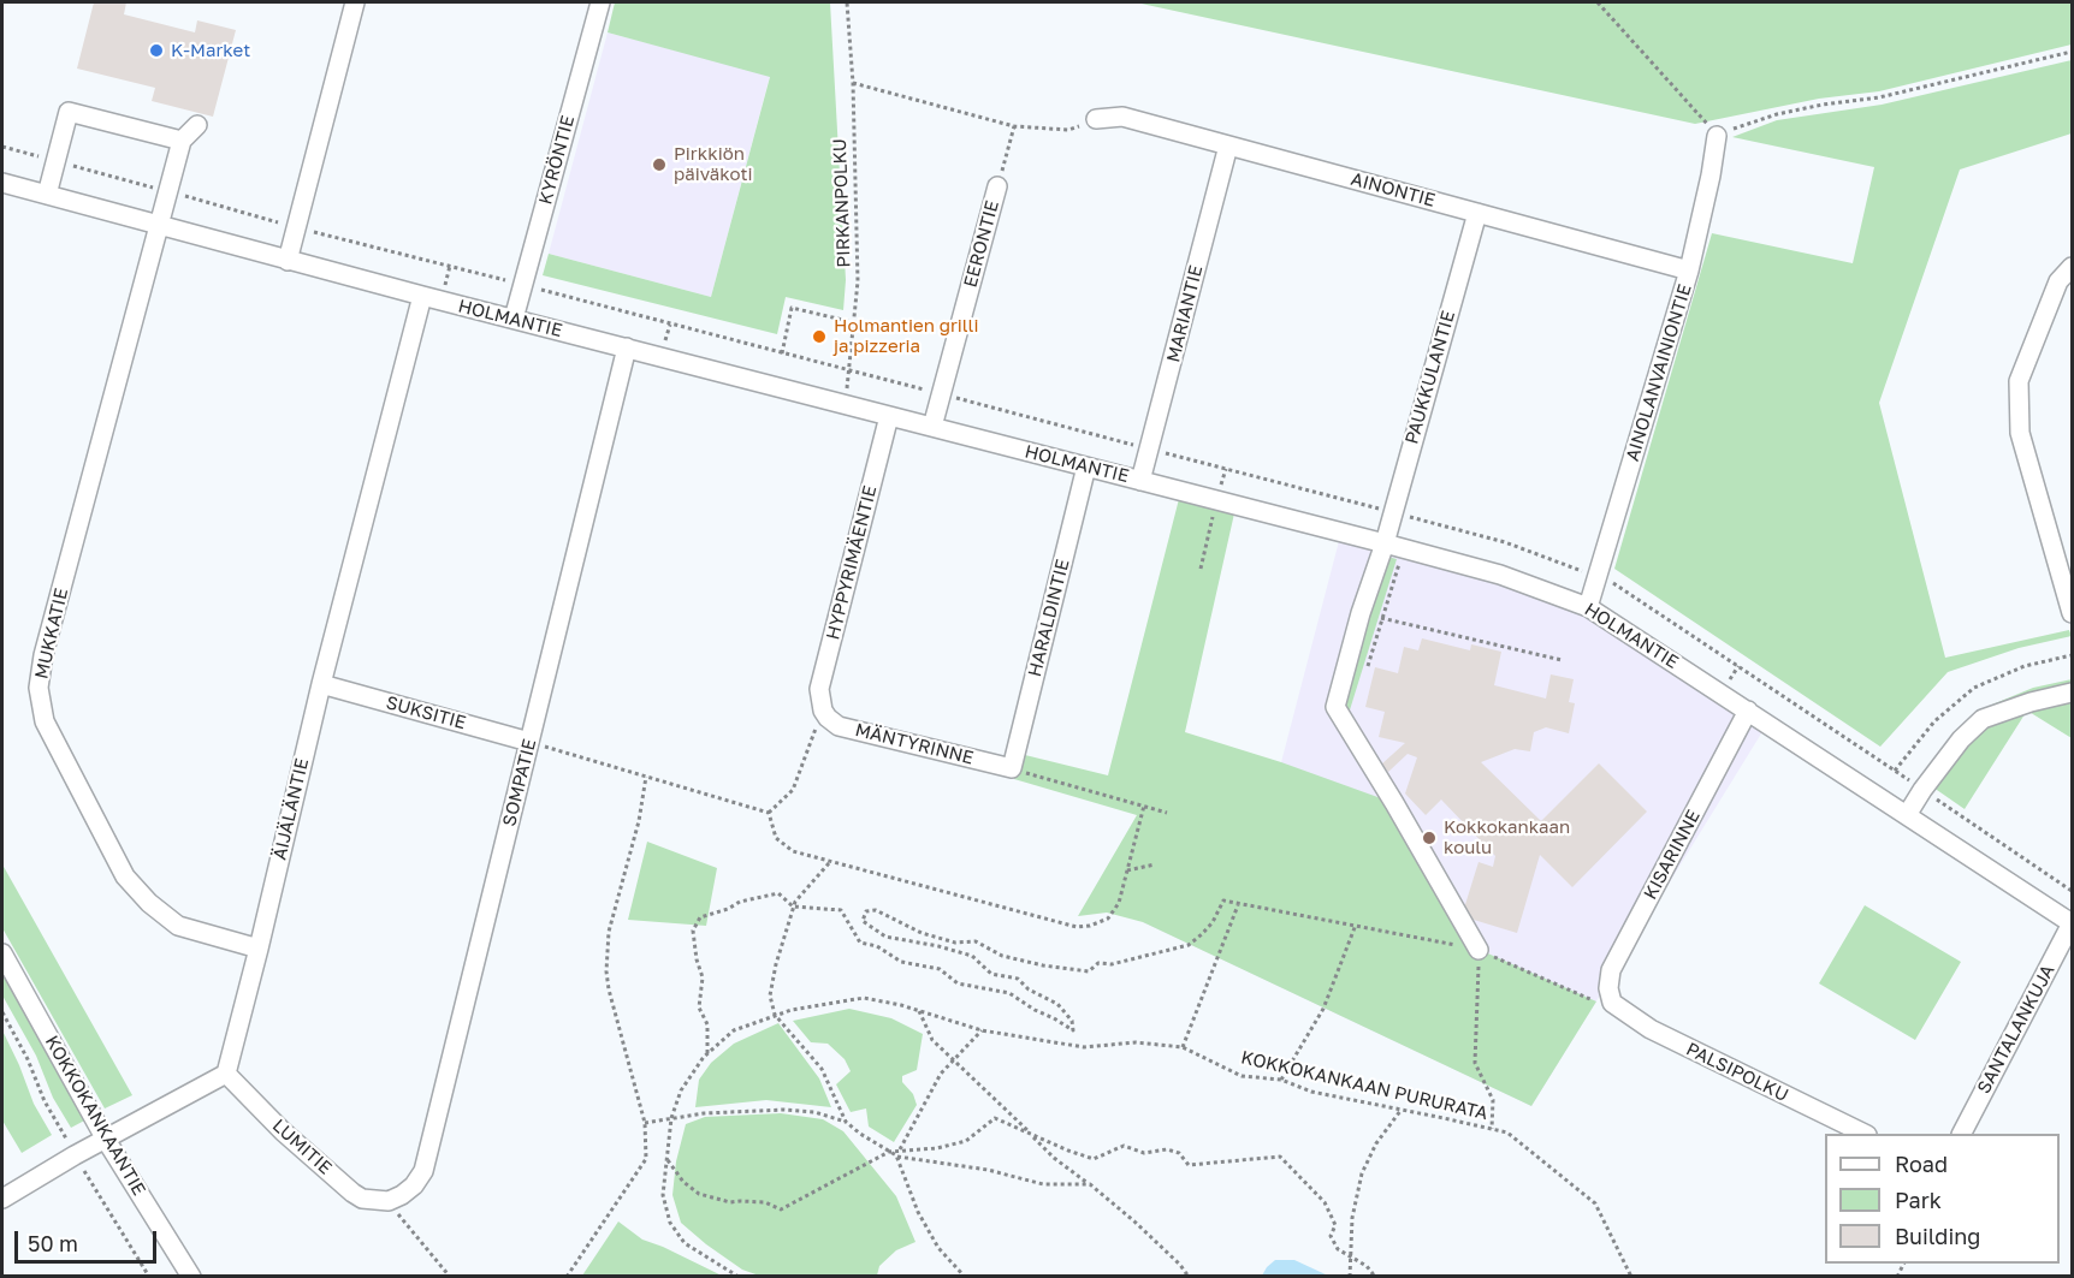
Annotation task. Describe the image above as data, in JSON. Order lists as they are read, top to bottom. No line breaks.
{"streets":{"street":["KYRÖNTIE","AINONTIE","EERONTIE","MARIANTIE","HOLMANTIE","AINOLANVAINIONTIE","PAUKKULANTIE","HYPPYRIMÄENTIE","HARALDINTIE","MUKKATIE","SUKSITIE","MÄNTYRINNE","SOMPATIE","ÄIJÄLÄNTIE","KISARINNE","SANTALANKUJA","PALSIPOLKU","KOKKOKANKAANTIE","LUMITIE"],"path":["PIRKANPOLKU","KOKKOKANKAAN PURURATA"]},"crossings":[["KYRÖNTIE","HOLMANTIE"],["AINONTIE","MARIANTIE"],["AINONTIE","AINOLANVAINIONTIE"],["AINONTIE","PAUKKULANTIE"],["PIRKANPOLKU","HOLMANTIE"],["EERONTIE","HOLMANTIE"],["MARIANTIE","HOLMANTIE"],["HOLMANTIE","AINOLANVAINIONTIE"],["HOLMANTIE","PAUKKULANTIE"],["HOLMANTIE","HYPPYRIMÄENTIE"],["HOLMANTIE","HARALDINTIE"],["HOLMANTIE","MUKKATIE"],["HOLMANTIE","SOMPATIE"],["HOLMANTIE","ÄIJÄLÄNTIE"],["HOLMANTIE","KISARINNE"],["HOLMANTIE","SANTALANKUJA"],["HYPPYRIMÄENTIE","MÄNTYRINNE"],["HARALDINTIE","MÄNTYRINNE"],["MUKKATIE","ÄIJÄLÄNTIE"],["SUKSITIE","SOMPATIE"],["SUKSITIE","ÄIJÄLÄNTIE"],["SOMPATIE","LUMITIE"],["ÄIJÄLÄNTIE","LUMITIE"],["KISARINNE","PALSIPOLKU"]],"places":["K-Market","Pirkkiön päiväkoti","Holmantien grilli ja pizzeria","Kokkokankaan koulu"],"legend":["Road","Park","Building"],"scale_bar":"50 m"}
